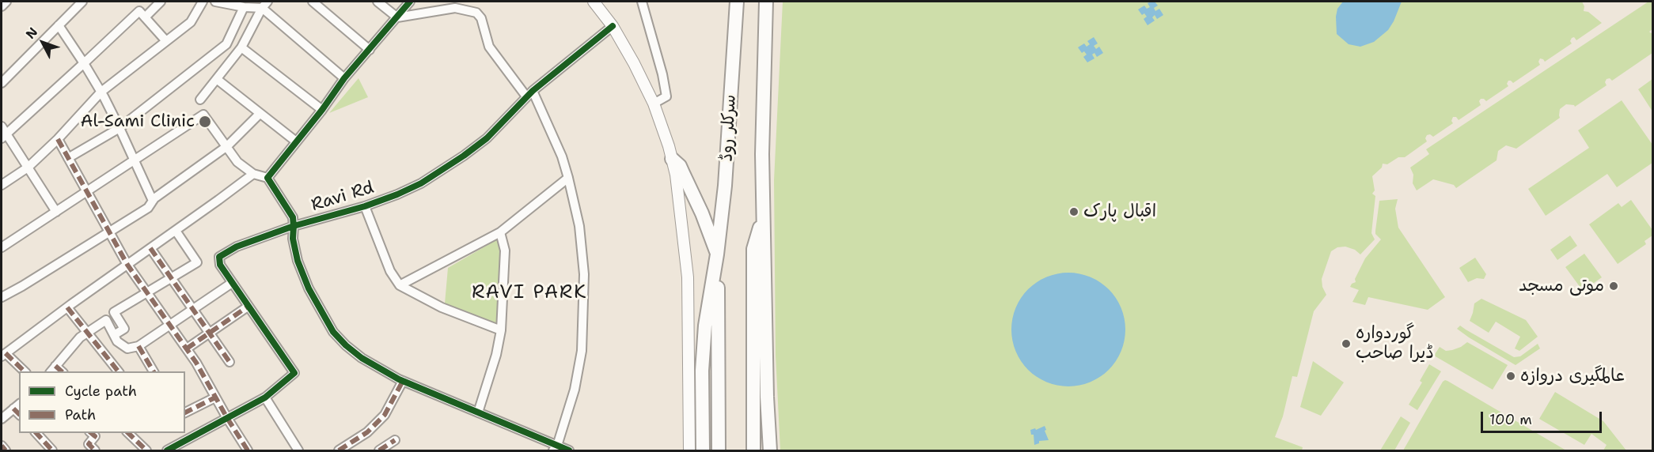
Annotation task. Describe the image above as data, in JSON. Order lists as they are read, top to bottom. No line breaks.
{"streets":{"main road":["سرکلر روڈ"],"street":["Ravi Rd"]},"districts":["RAVI PARK"],"places":["Al-Sami Clinic","اقبال پارک","موتی مسجد","گوردوارہ ڈیرا صاحب","عالمگیری دروازہ"],"legend":["Cycle path","Path"],"scale_bar":"100 m","north":"top left"}
